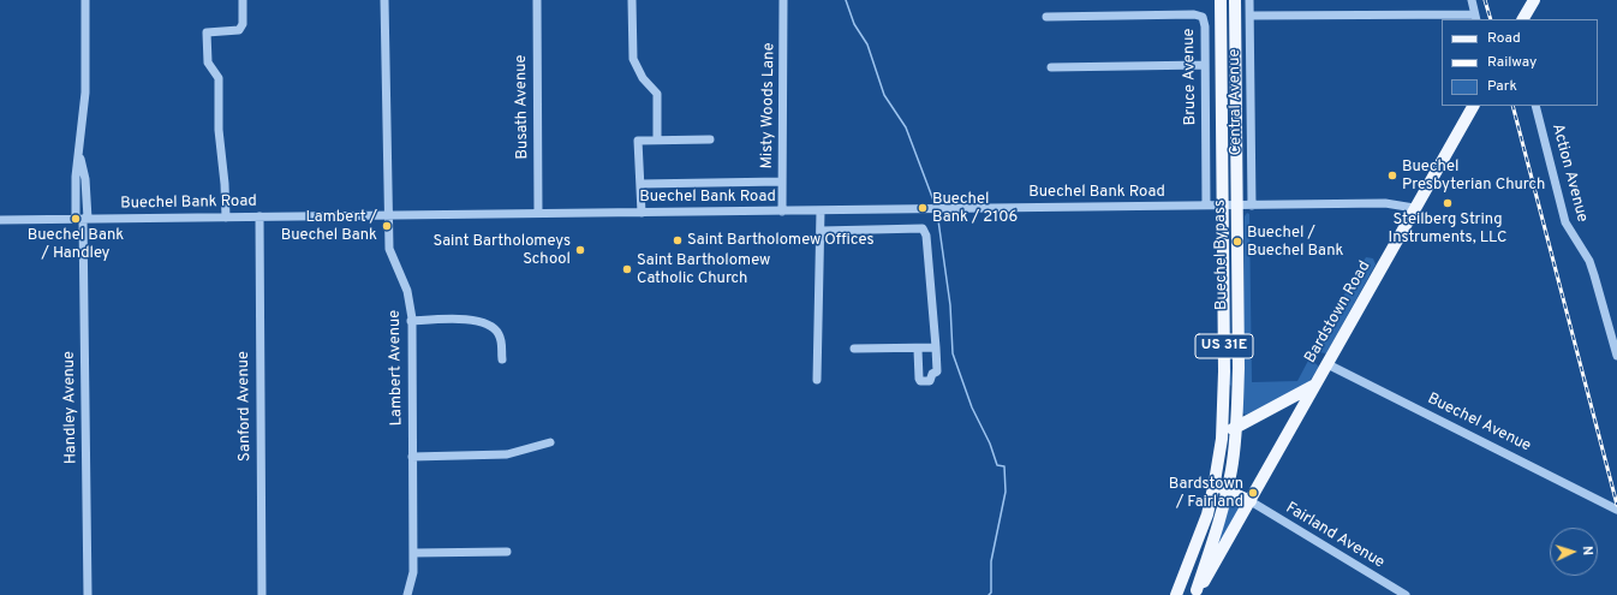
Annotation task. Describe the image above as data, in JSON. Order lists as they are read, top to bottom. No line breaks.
{"streets":{"main road":["Buechel Bypass","Bardstown Road","US 31E"],"street":["Bruce Avenue","Central Avenue","Misty Woods Lane","Busath Avenue","Action Avenue","Buechel Bank Road","Lambert Avenue","Sanford Avenue","Handley Avenue","Buechel Avenue","Fairland Avenue"]},"crossings":[["Bruce Avenue","Buechel Bank Road"],["Central Avenue","Buechel Bank Road"],["Misty Woods Lane","Buechel Bank Road"],["Busath Avenue","Buechel Bank Road"],["Buechel Bank Road","Buechel Bypass"],["Buechel Bank Road","Bardstown Road"],["Buechel Bank Road","Lambert Avenue"],["Buechel Bank Road","Sanford Avenue"],["Buechel Bank Road","Handley Avenue"],["Buechel Bypass","Bardstown Road"],["Buechel Bypass","US 31E"],["Bardstown Road","Buechel Avenue"],["Bardstown Road","Fairland Avenue"]],"places":["Buechel Presbyterian Church","Steilberg String Instruments, LLC","Buechel Bank / 2106","Buechel Bank / Handley","Lambert / Buechel Bank","Saint Bartholomew Offices","Buechel / Buechel Bank","Saint Bartholomeys School","Saint Bartholomew Catholic Church","Bardstown / Fairland"],"legend":["Road","Railway","Park"],"north":"right"}
